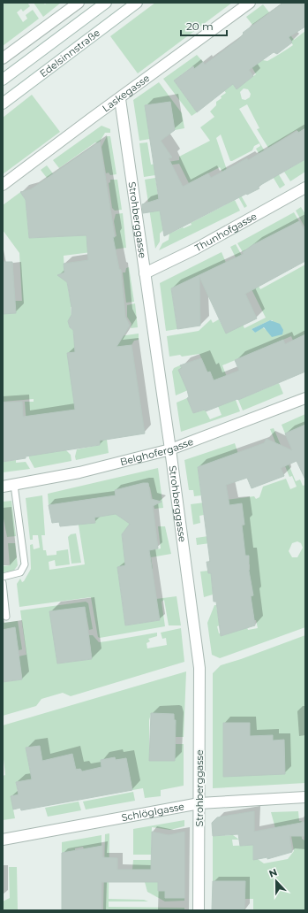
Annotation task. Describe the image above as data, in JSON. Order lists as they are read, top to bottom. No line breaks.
{"streets":{"street":["Edelsinnstraße","Laskegasse","Strohberggasse","Thunhofgasse","Belghofergasse","Schlöglgasse"]},"crossings":[["Laskegasse","Strohberggasse"],["Strohberggasse","Thunhofgasse"],["Strohberggasse","Belghofergasse"],["Strohberggasse","Schlöglgasse"]],"scale_bar":"20 m","north":"top"}
